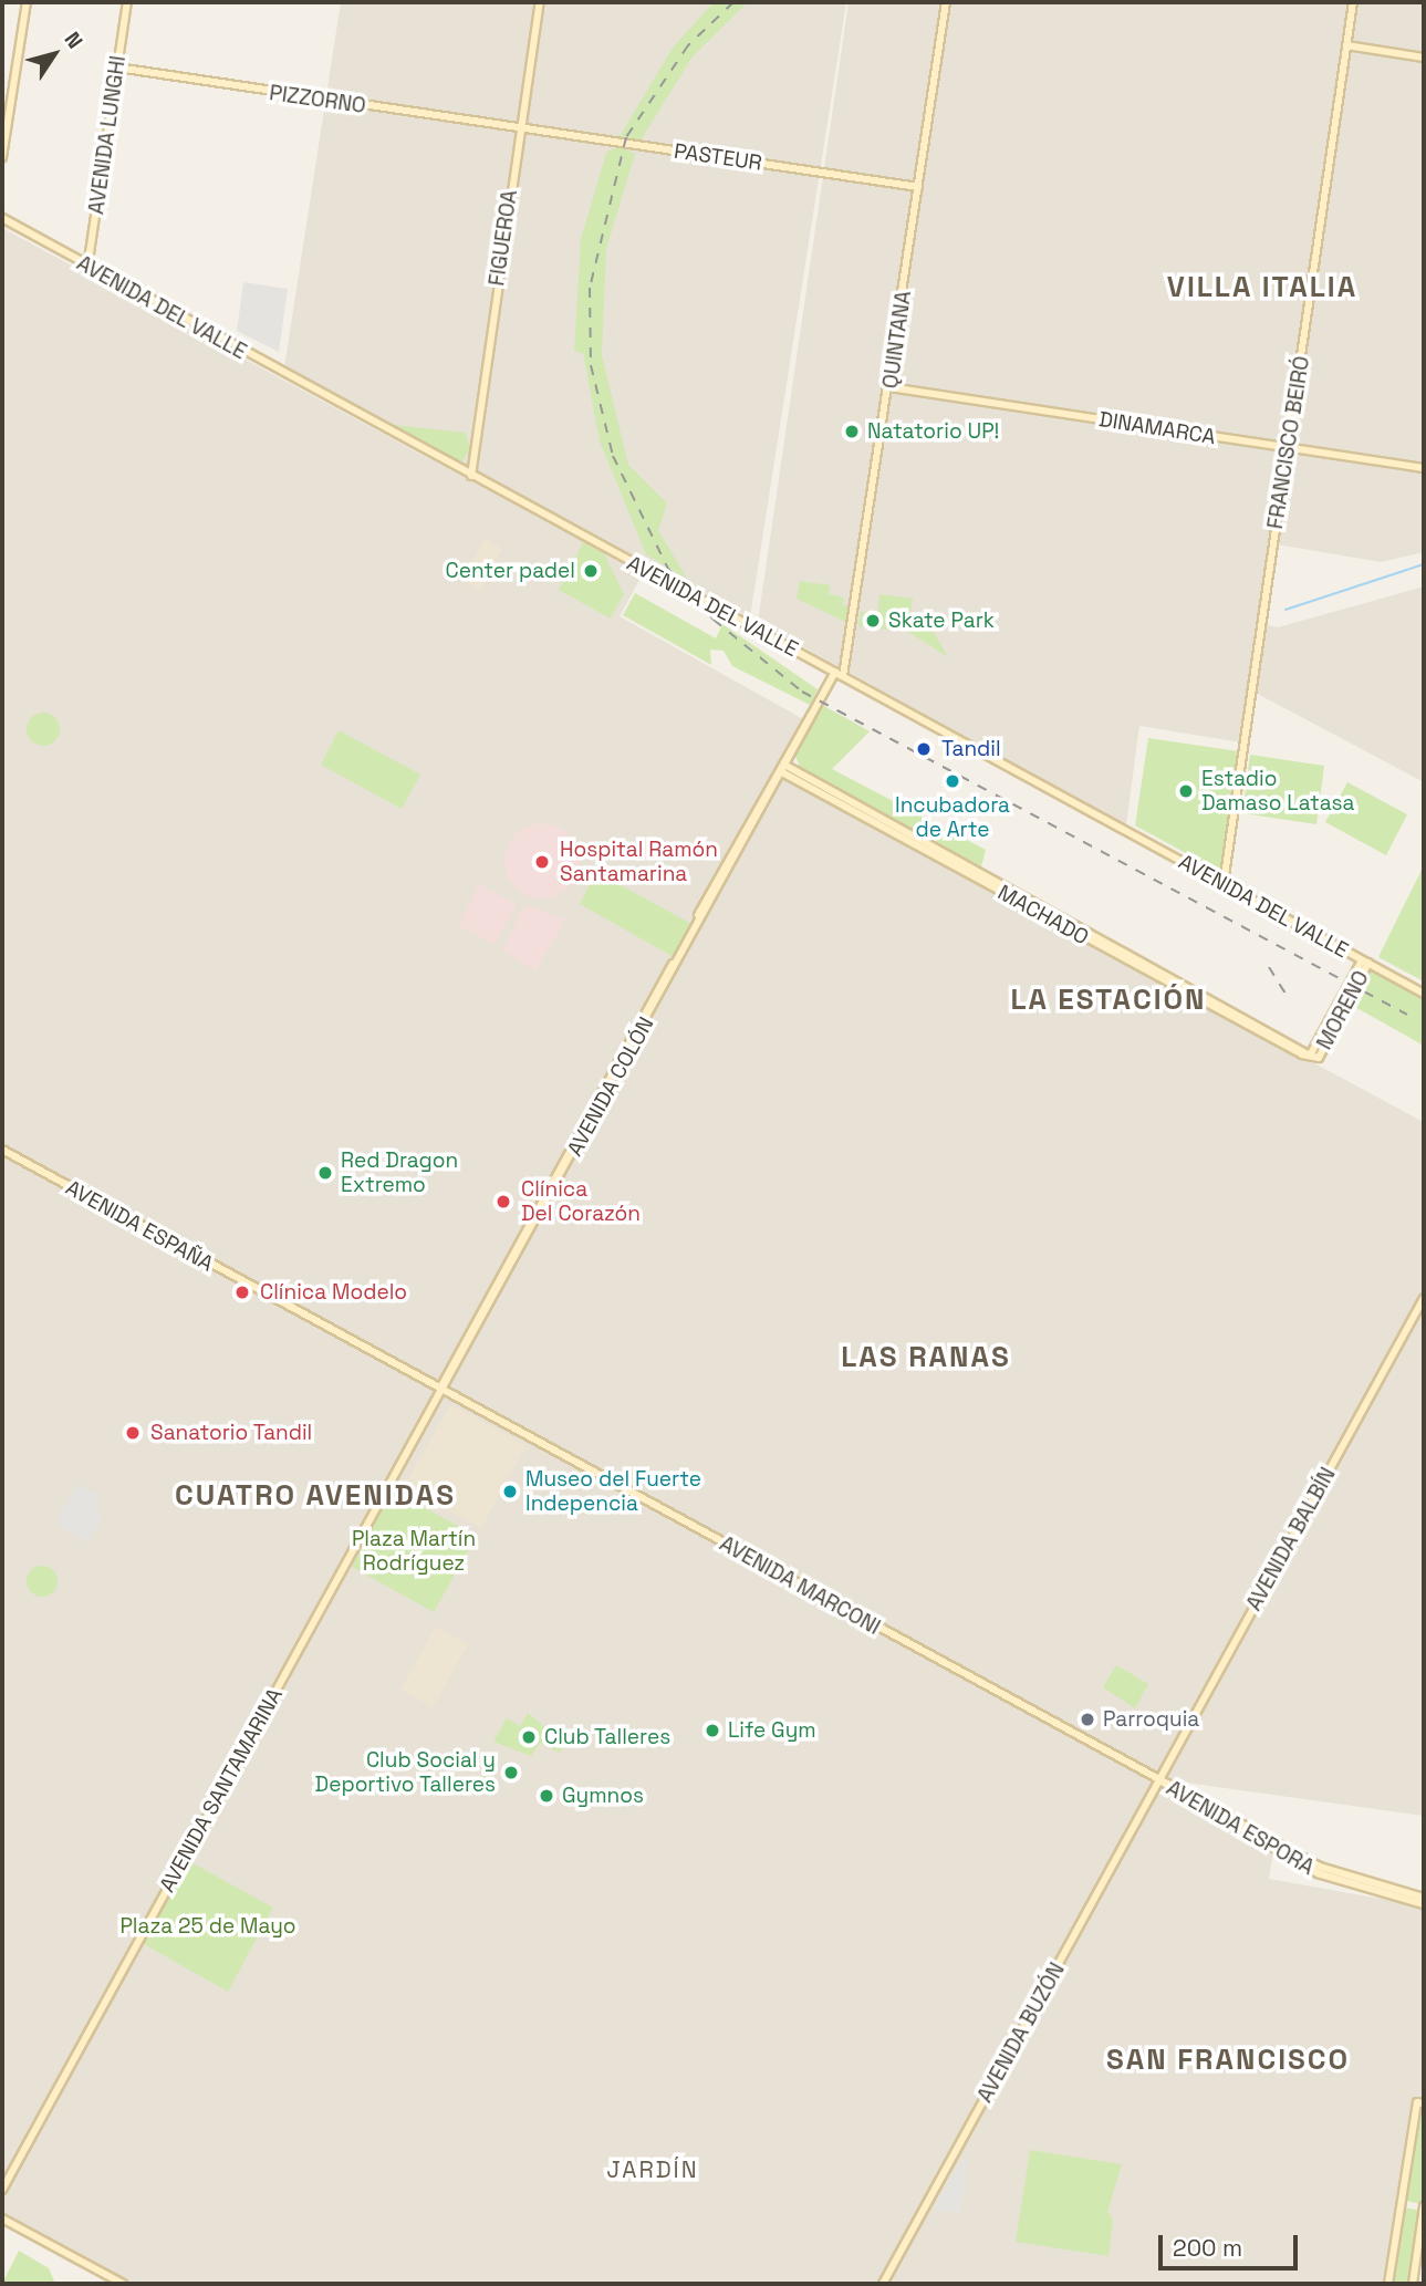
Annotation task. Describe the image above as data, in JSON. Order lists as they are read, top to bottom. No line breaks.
{"streets":{"main road":["PIZZORNO","AVENIDA LUNGHI","PASTEUR","FIGUEROA","AVENIDA DEL VALLE","QUINTANA","DINAMARCA","FRANCISCO BEIRÓ","MACHADO","MORENO","AVENIDA COLÓN","AVENIDA ESPAÑA","AVENIDA BALBÍN","AVENIDA MARCONI","AVENIDA SANTAMARINA","AVENIDA ESPORA","AVENIDA BUZÓN"]},"crossings":[["PIZZORNO","AVENIDA LUNGHI"],["PIZZORNO","PASTEUR"],["PIZZORNO","FIGUEROA"],["AVENIDA LUNGHI","AVENIDA DEL VALLE"],["PASTEUR","FIGUEROA"],["PASTEUR","QUINTANA"],["FIGUEROA","AVENIDA DEL VALLE"],["AVENIDA DEL VALLE","QUINTANA"],["AVENIDA DEL VALLE","FRANCISCO BEIRÓ"],["AVENIDA DEL VALLE","MORENO"],["AVENIDA DEL VALLE","AVENIDA COLÓN"],["QUINTANA","DINAMARCA"],["QUINTANA","AVENIDA COLÓN"],["DINAMARCA","FRANCISCO BEIRÓ"],["MACHADO","MORENO"],["MACHADO","AVENIDA COLÓN"],["AVENIDA COLÓN","AVENIDA ESPAÑA"],["AVENIDA COLÓN","AVENIDA MARCONI"],["AVENIDA COLÓN","AVENIDA SANTAMARINA"],["AVENIDA ESPAÑA","AVENIDA MARCONI"],["AVENIDA ESPAÑA","AVENIDA SANTAMARINA"],["AVENIDA BALBÍN","AVENIDA MARCONI"],["AVENIDA BALBÍN","AVENIDA ESPORA"],["AVENIDA BALBÍN","AVENIDA BUZÓN"],["AVENIDA MARCONI","AVENIDA SANTAMARINA"],["AVENIDA MARCONI","AVENIDA ESPORA"],["AVENIDA MARCONI","AVENIDA BUZÓN"],["AVENIDA ESPORA","AVENIDA BUZÓN"]],"districts":["VILLA ITALIA","LA ESTACIÓN","LAS RANAS","CUATRO AVENIDAS","SAN FRANCISCO","JARDÍN"],"parks":["Plaza Martín Rodríguez","Plaza 25 de Mayo"],"places":["Natatorio UP!","Center padel","Skate Park","Tandil","Incubadora de Arte","Estadio Damaso Latasa","Hospital Ramón Santamarina","Red Dragon Extremo","Clínica Del Corazón","Clínica Modelo","Sanatorio Tandil","Museo del Fuerte Indepencia","Parroquia","Life Gym","Club Talleres","Club Social y Deportivo Talleres","Gymnos"],"scale_bar":"200 m","north":"top right"}
